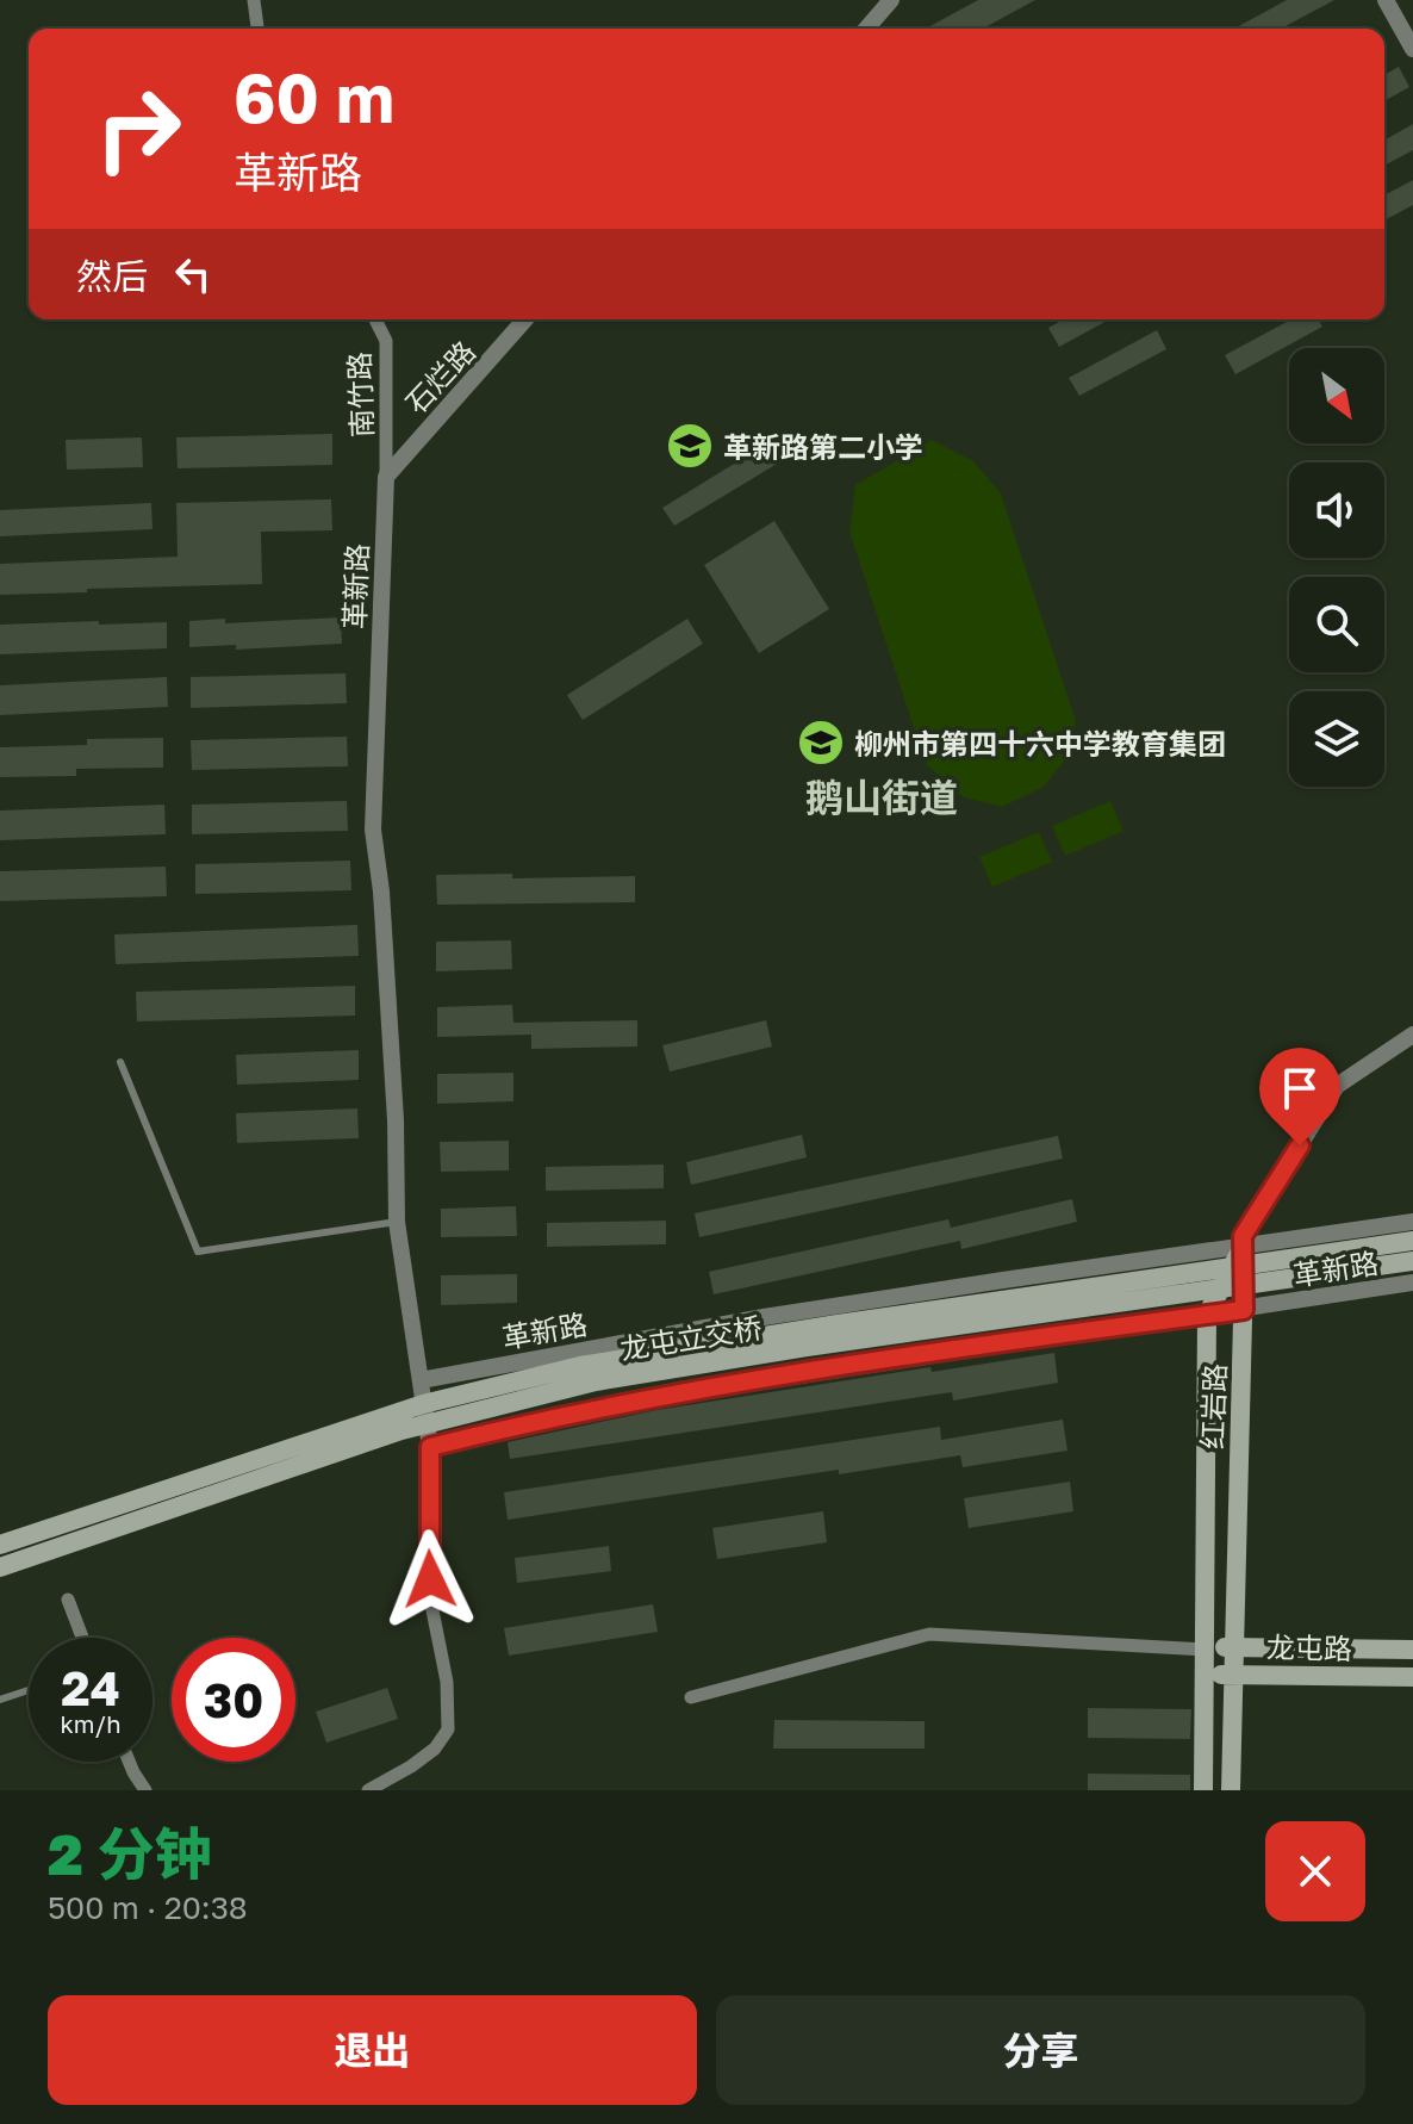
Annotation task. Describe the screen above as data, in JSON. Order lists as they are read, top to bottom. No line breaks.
{"streets":{"main road":["龙屯立交桥","红岩路","龙屯路"],"street":["石烂路","南竹路","革新路"]},"crossings":[["石烂路","南竹路"],["石烂路","革新路"],["南竹路","革新路"],["革新路","红岩路"],["红岩路","龙屯路"]],"districts":["鹅山街道"],"places":{"school or university":["革新路第二小学","柳州市第四十六中学教育集团"]},"north":"bottom right","page":{"turn":["60 m","革新路"],"then":"然后","speed":"24 km/h","limit":"30","heading":["2 分钟","500 m · 20:38"],"buttons":["退出","分享"]}}
